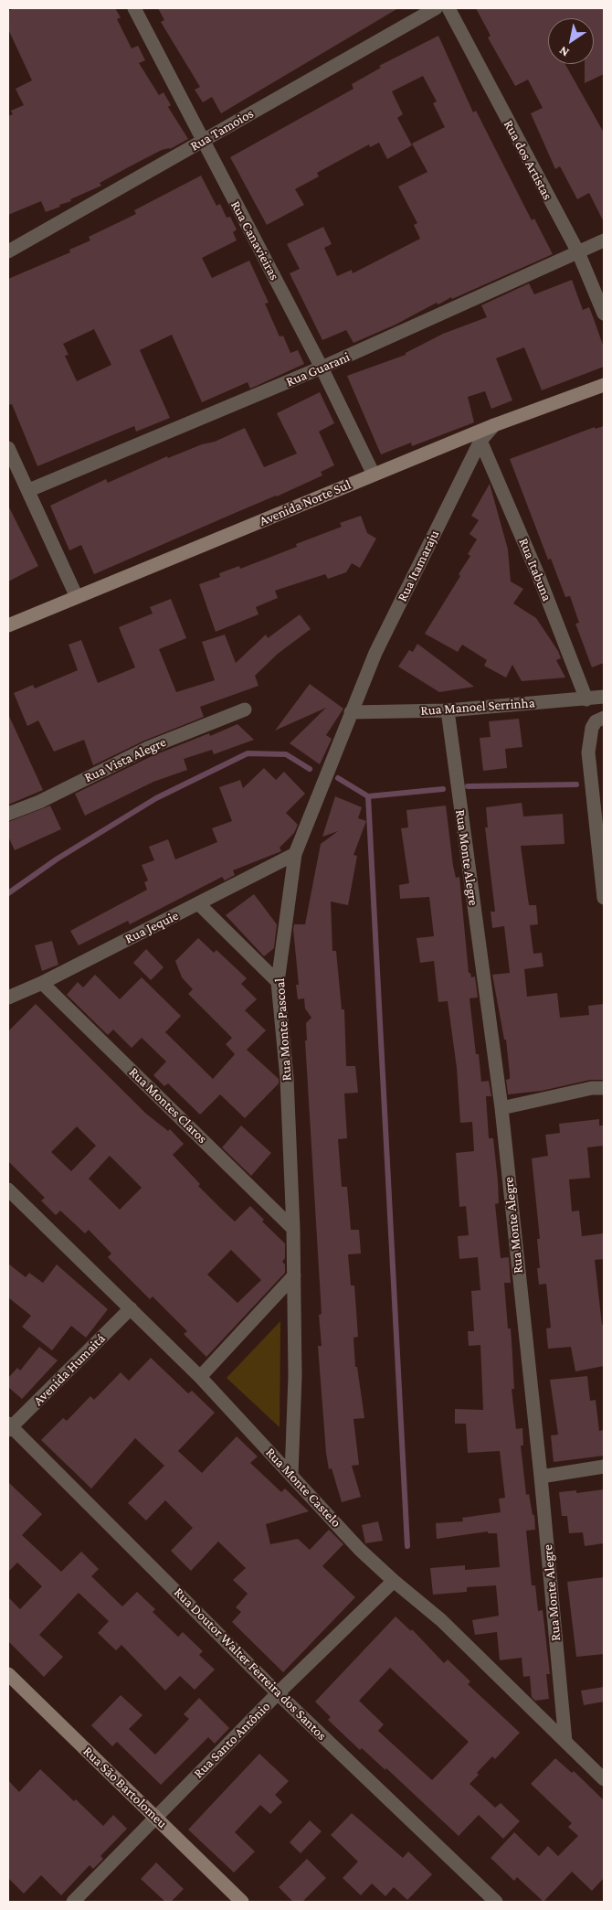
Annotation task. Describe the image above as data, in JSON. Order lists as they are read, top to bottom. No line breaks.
{"streets":{"street":["Rua Tamoios","Rua dos Artistas","Rua Canavieiras","Rua Guarani","Avenida Norte Sul","Rua Itamaraju","Rua Itabuna","Rua Manoel Serrinha","Rua Vista Alegre","Rua Monte Alegre","Rua Jequie","Rua Monte Pascoal","Rua Montes Claros","Avenida Humaitá","Rua Monte Castelo","Rua Doutor Walter Ferreira dos Santos","Rua Santo Antônio","Rua São Bartolomeu"]},"crossings":[["Rua Tamoios","Rua Canavieiras"],["Rua dos Artistas","Rua Guarani"],["Rua Canavieiras","Rua Guarani"],["Rua Canavieiras","Avenida Norte Sul"],["Avenida Norte Sul","Rua Itamaraju"],["Rua Itamaraju","Rua Itabuna"],["Rua Itamaraju","Rua Manoel Serrinha"],["Rua Itamaraju","Rua Monte Pascoal"],["Rua Itabuna","Rua Manoel Serrinha"],["Rua Manoel Serrinha","Rua Monte Alegre"],["Rua Manoel Serrinha","Rua Monte Pascoal"],["Rua Monte Alegre","Rua Monte Castelo"],["Rua Jequie","Rua Monte Pascoal"],["Rua Jequie","Rua Montes Claros"],["Rua Monte Pascoal","Rua Montes Claros"],["Rua Monte Pascoal","Rua Monte Castelo"],["Avenida Humaitá","Rua Monte Castelo"],["Avenida Humaitá","Rua Doutor Walter Ferreira dos Santos"],["Rua Monte Castelo","Rua Santo Antônio"],["Rua Doutor Walter Ferreira dos Santos","Rua Santo Antônio"],["Rua Santo Antônio","Rua São Bartolomeu"]],"north":"bottom left"}
